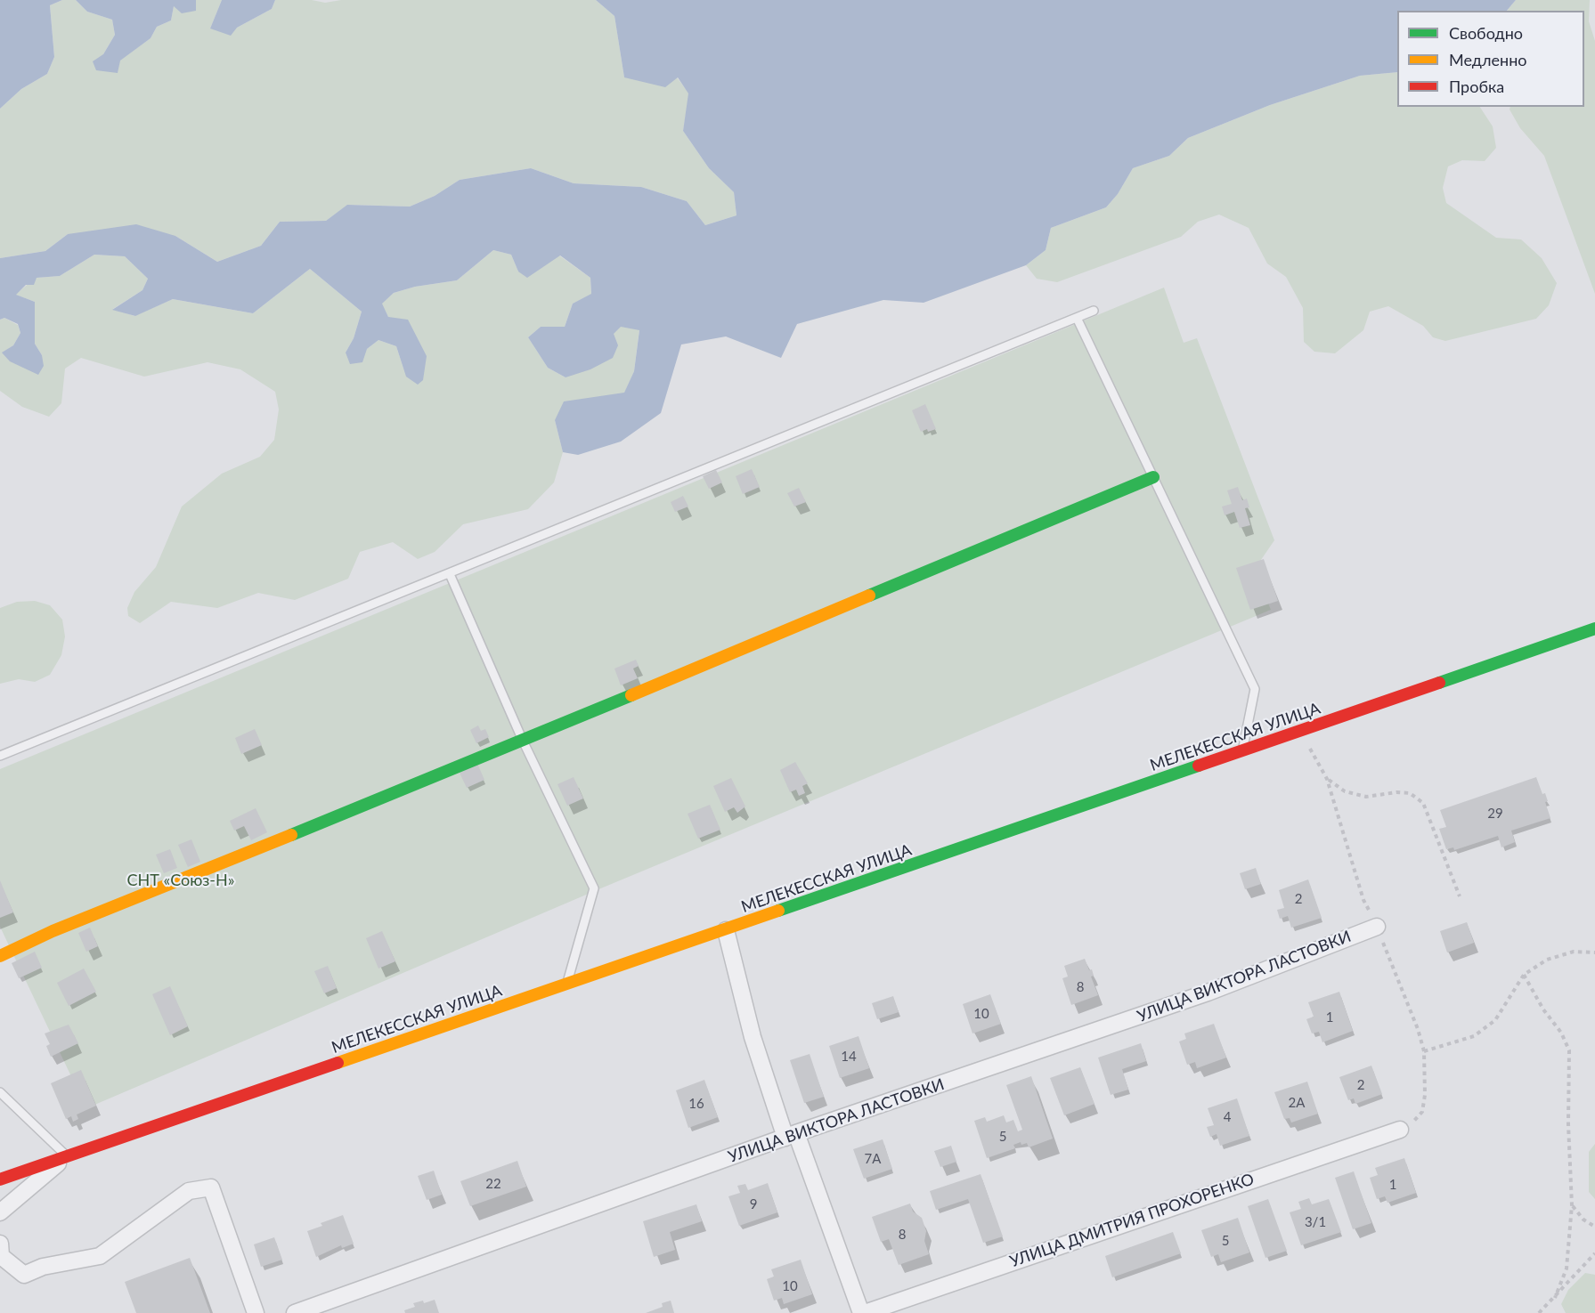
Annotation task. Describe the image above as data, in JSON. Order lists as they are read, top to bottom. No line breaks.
{"streets":{"street":["МЕЛЕКЕССКАЯ УЛИЦА","УЛИЦА ВИКТОРА ЛАСТОВКИ","УЛИЦА ДМИТРИЯ ПРОХОРЕНКО"]},"parks":["СНТ «Союз-Н»"],"house_numbers":["29","2","8","10","1","14","2","2А","16","4","5","7А","22","1","9","3/1","8","5","10"],"legend":["Свободно","Медленно","Пробка"]}
